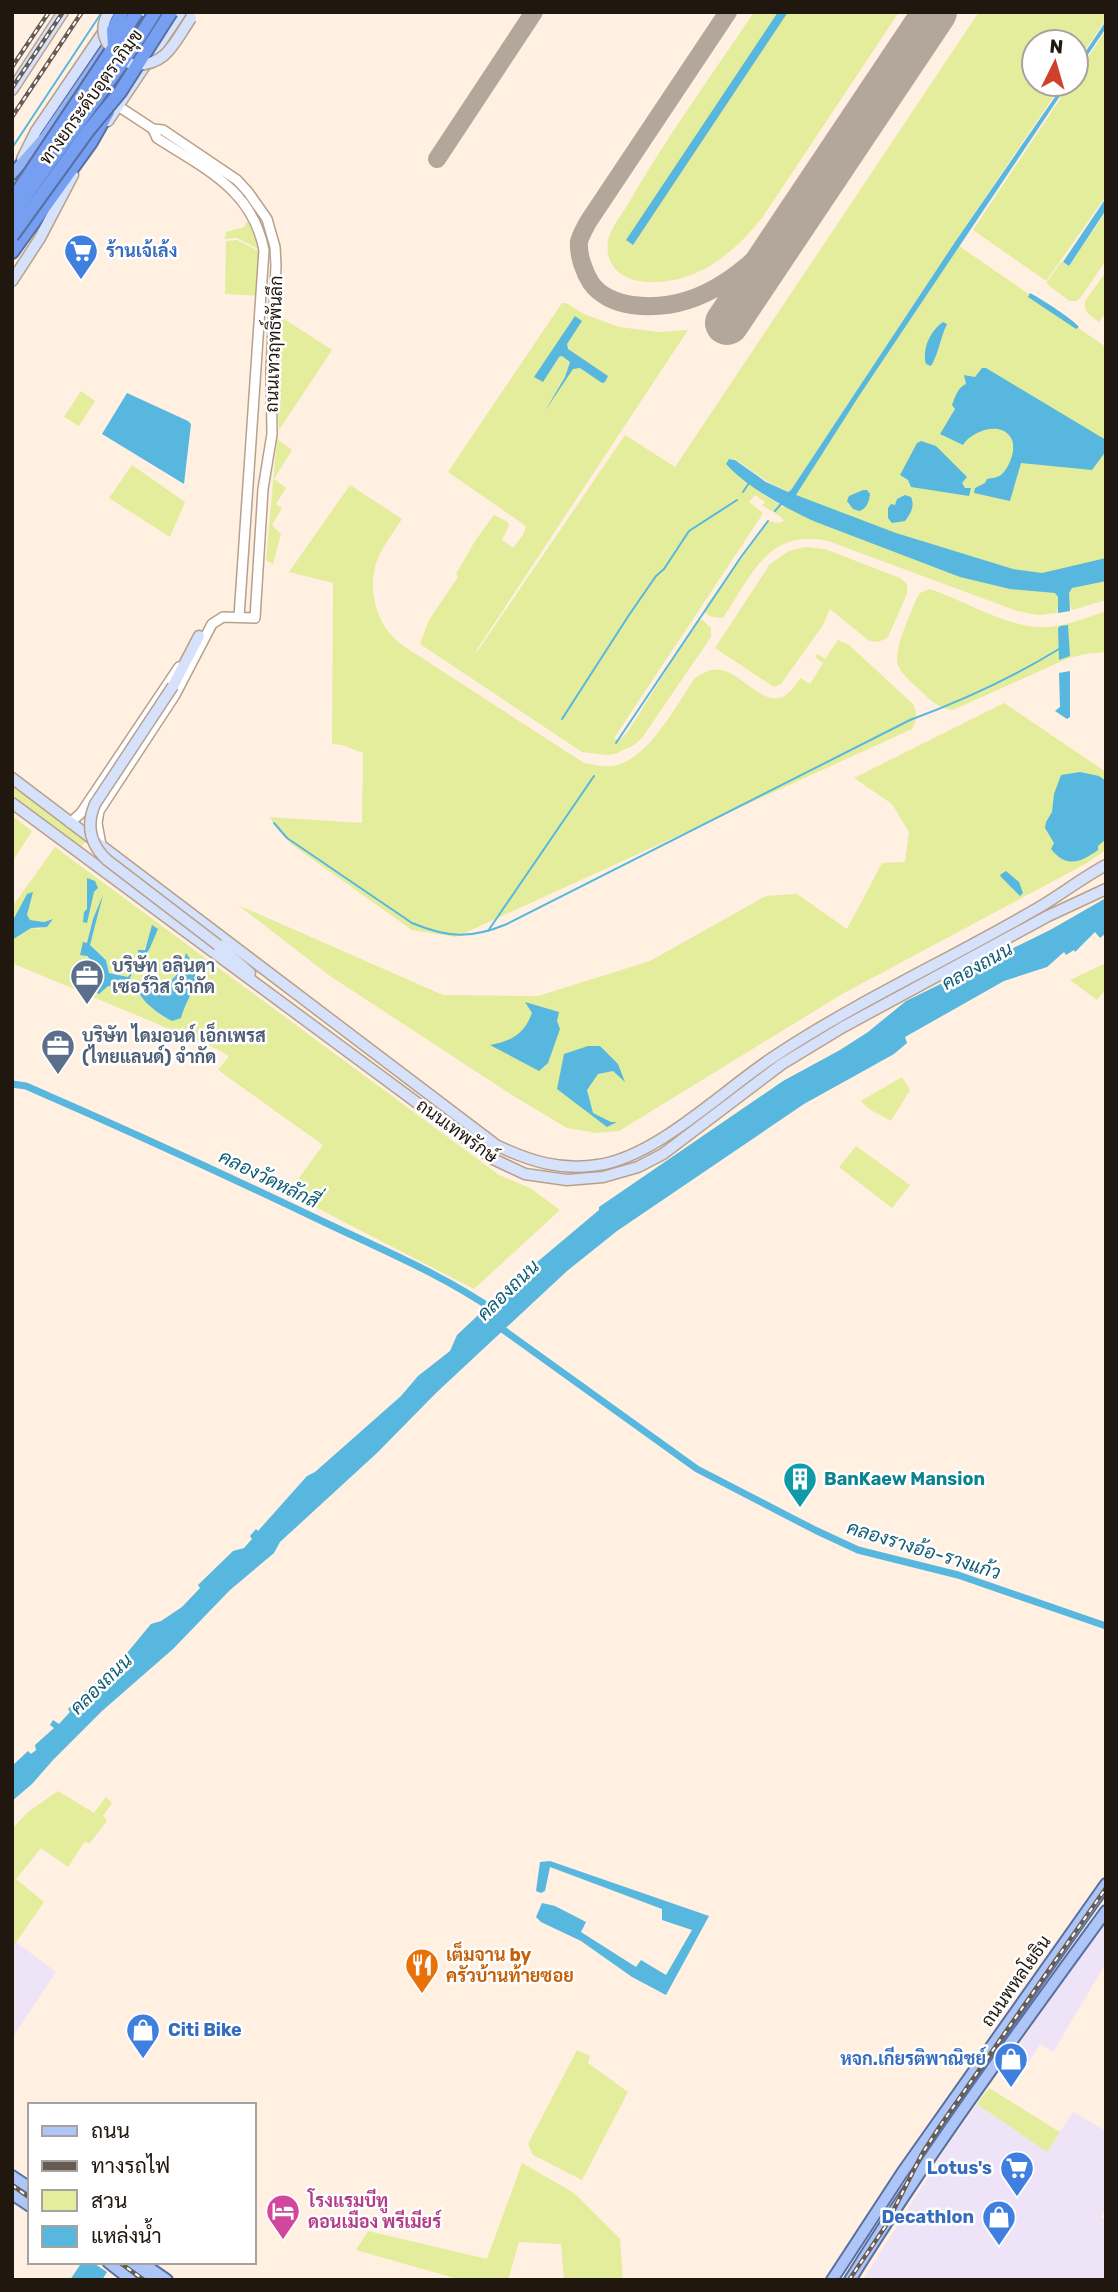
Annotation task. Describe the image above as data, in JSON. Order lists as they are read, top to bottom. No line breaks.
{"streets":{"highway":["ทางยกระดับอุตราภิมุข"],"main road":["ถนนเทพรักษ์","ถนนพหลโยธิน"],"street":["ถนนเทวฤทธิ์พันลึก"]},"water":["คลองถนน","คลองวัดหลักสี่","คลองรางอ้อ-รางแก้ว"],"places":{"supermarket":["ร้านเจ้เล้ง","Lotus's"],"office":["บริษัท อลินดา เซอร์วิส จำกัด","บริษัท ไดมอนด์ เอ็กเพรส (ไทยแลนด์) จำกัด"],"building":["BanKaew Mansion"],"restaurant":["เต็มจาน by ครัวบ้านท้ายซอย"],"shop":["Citi Bike","หจก.เกียรติพาณิชย์","Decathlon"],"hotel":["โรงแรมบีทู ดอนเมือง พรีเมียร์"]},"legend":["ถนน","ทางรถไฟ","สวน","แหล่งน้ำ"],"north":"top"}
